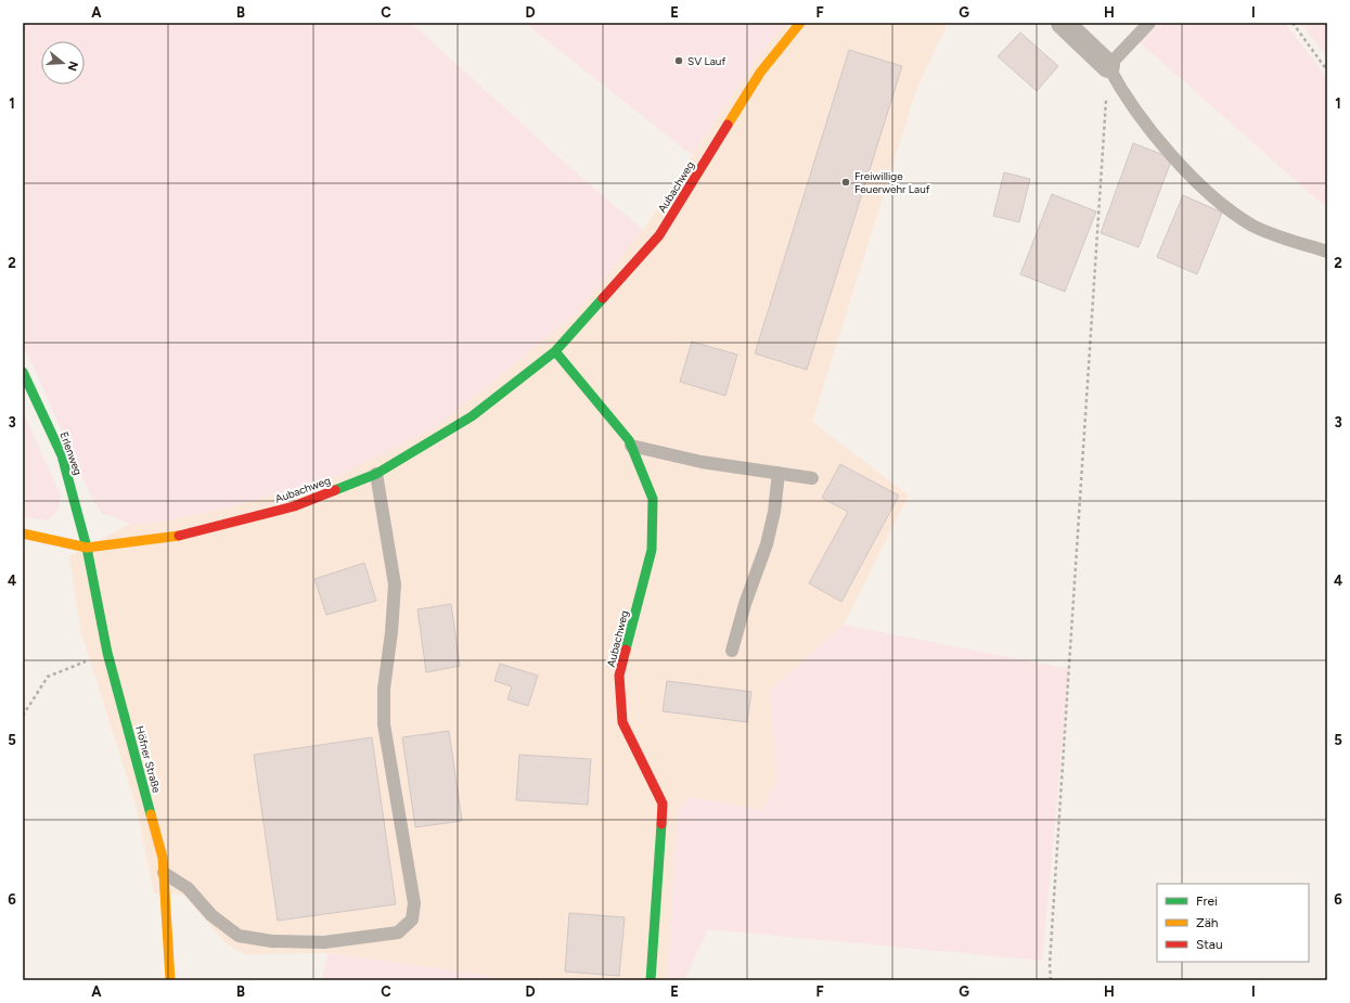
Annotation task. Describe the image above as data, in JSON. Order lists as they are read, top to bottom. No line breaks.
{"streets":{"street":["Aubachweg","Erlenweg","Höfner Straße"]},"crossings":[["Aubachweg","Erlenweg"],["Aubachweg","Höfner Straße"],["Erlenweg","Höfner Straße"]],"places":["SV Lauf","Freiwillige Feuerwehr Lauf"],"legend":["Frei","Zäh","Stau"],"north":"right","grid":{"columns":["A","B","C","D","E","F","G","H","I"],"rows":["1","2","3","4","5","6"]}}
